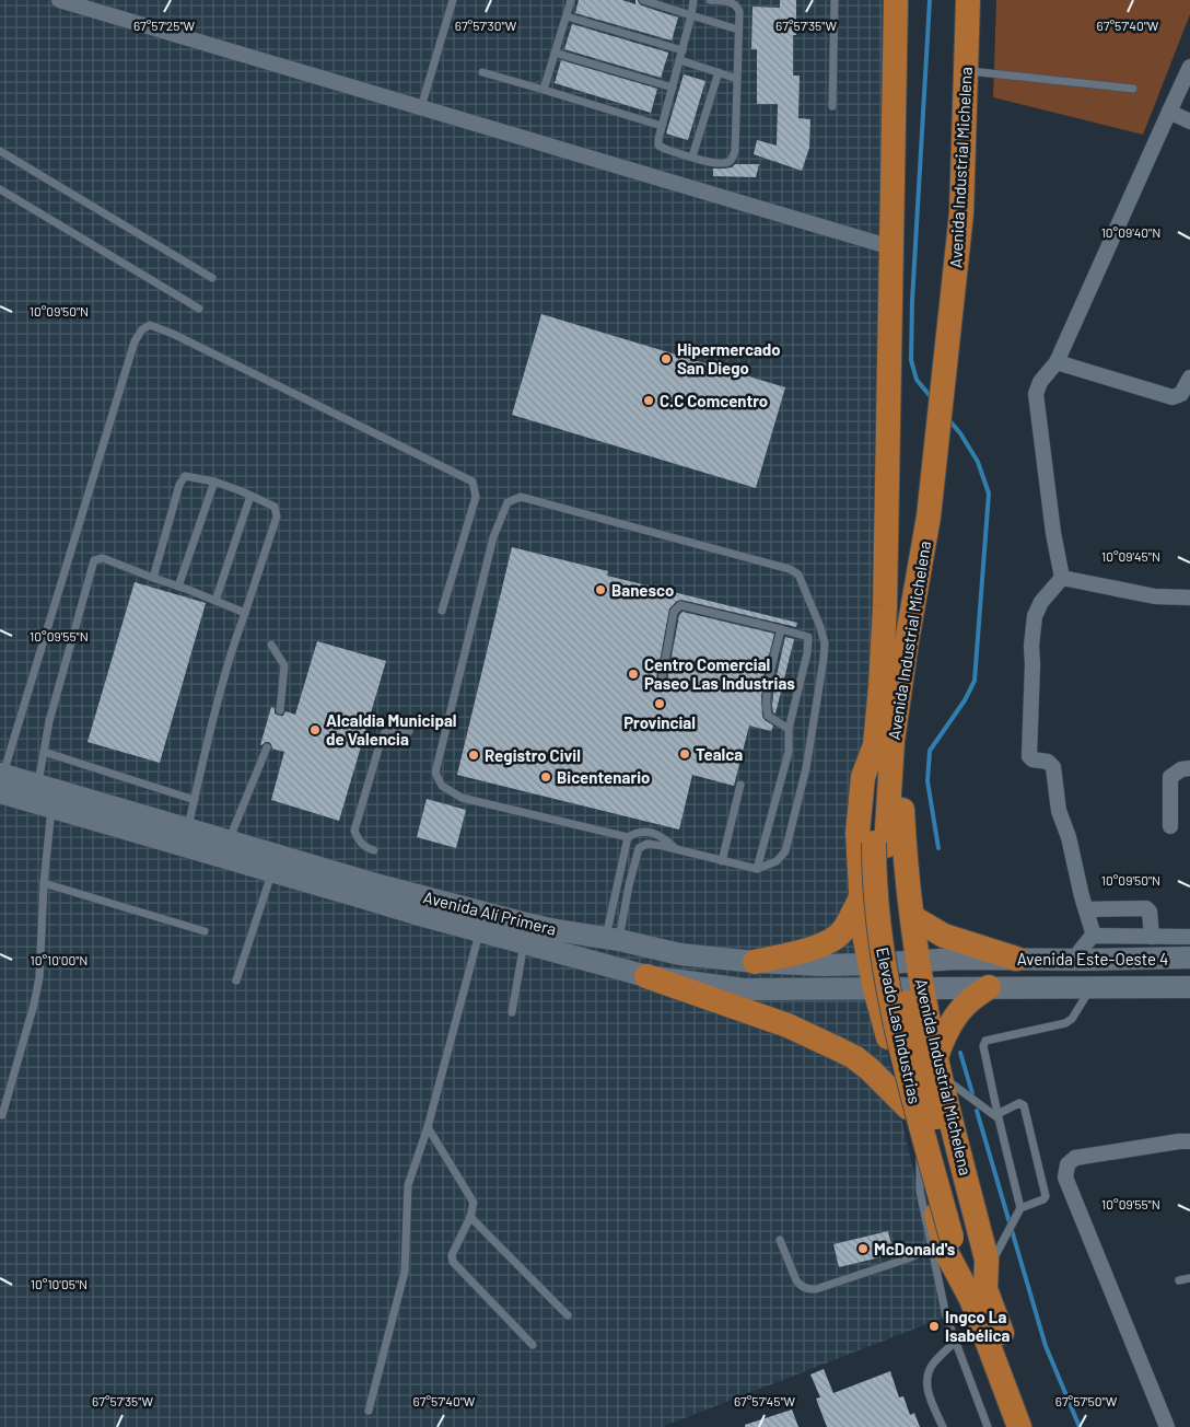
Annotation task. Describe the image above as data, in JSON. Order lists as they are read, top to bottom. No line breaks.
{"streets":{"main road":["Avenida Industrial Michelena","Avenida Alí Primera","Avenida Este-Oeste 4","Elevado Las Industrias"]},"crossings":[["Avenida Industrial Michelena","Avenida Alí Primera"],["Avenida Industrial Michelena","Elevado Las Industrias"],["Avenida Alí Primera","Avenida Este-Oeste 4"]],"places":["Hipermercado San Diego","C.C Comcentro","Banesco","Centro Comercial Paseo Las Industrias","Provincial","Alcaldia Municipal de Valencia","Tealca","Registro Civil","Bicentenario","McDonald's","Ingco La Isabélica"],"coordinates":["67°57'25\"W","67°57'30\"W","67°57'35\"W","67°57'40\"W","10°09'40\"N","10°09'50\"N","10°09'45\"N","10°09'55\"N","10°10'00\"N","10°10'05\"N","67°57'45\"W","67°57'50\"W"]}
